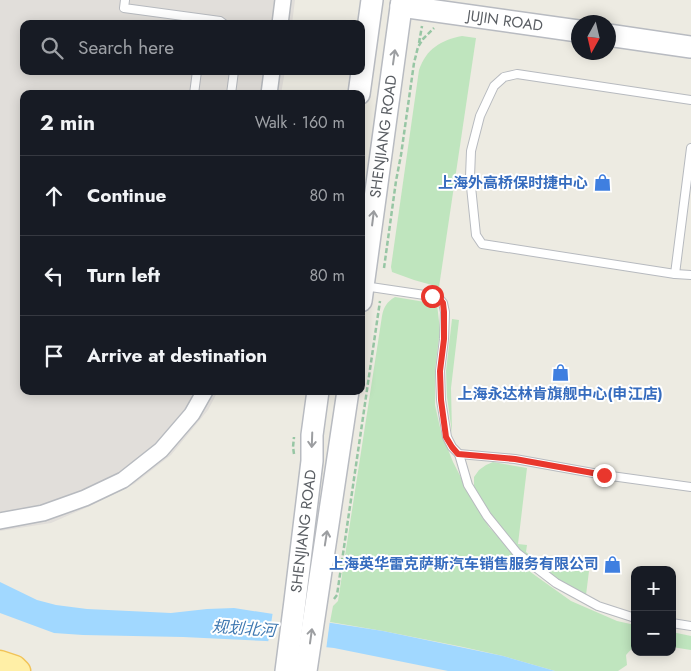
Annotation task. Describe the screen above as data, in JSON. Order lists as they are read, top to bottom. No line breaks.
{"streets":{"main road":["JUJIN ROAD","SHENJIANG ROAD"]},"crossings":[["JUJIN ROAD","SHENJIANG ROAD"]],"water":["规划北河"],"places":{"shop":["上海外高桥保时捷中心","上海永达林肯旗舰中心(申江店)","上海英华雷克萨斯汽车销售服务有限公司"]},"north":"bottom","page":{"search":"Search here","heading":["2 min","Walk · 160 m"],"list":[["Continue","80 m"],["Turn left","80 m"],"Arrive at destination"],"map_buttons":["+","−"]}}
